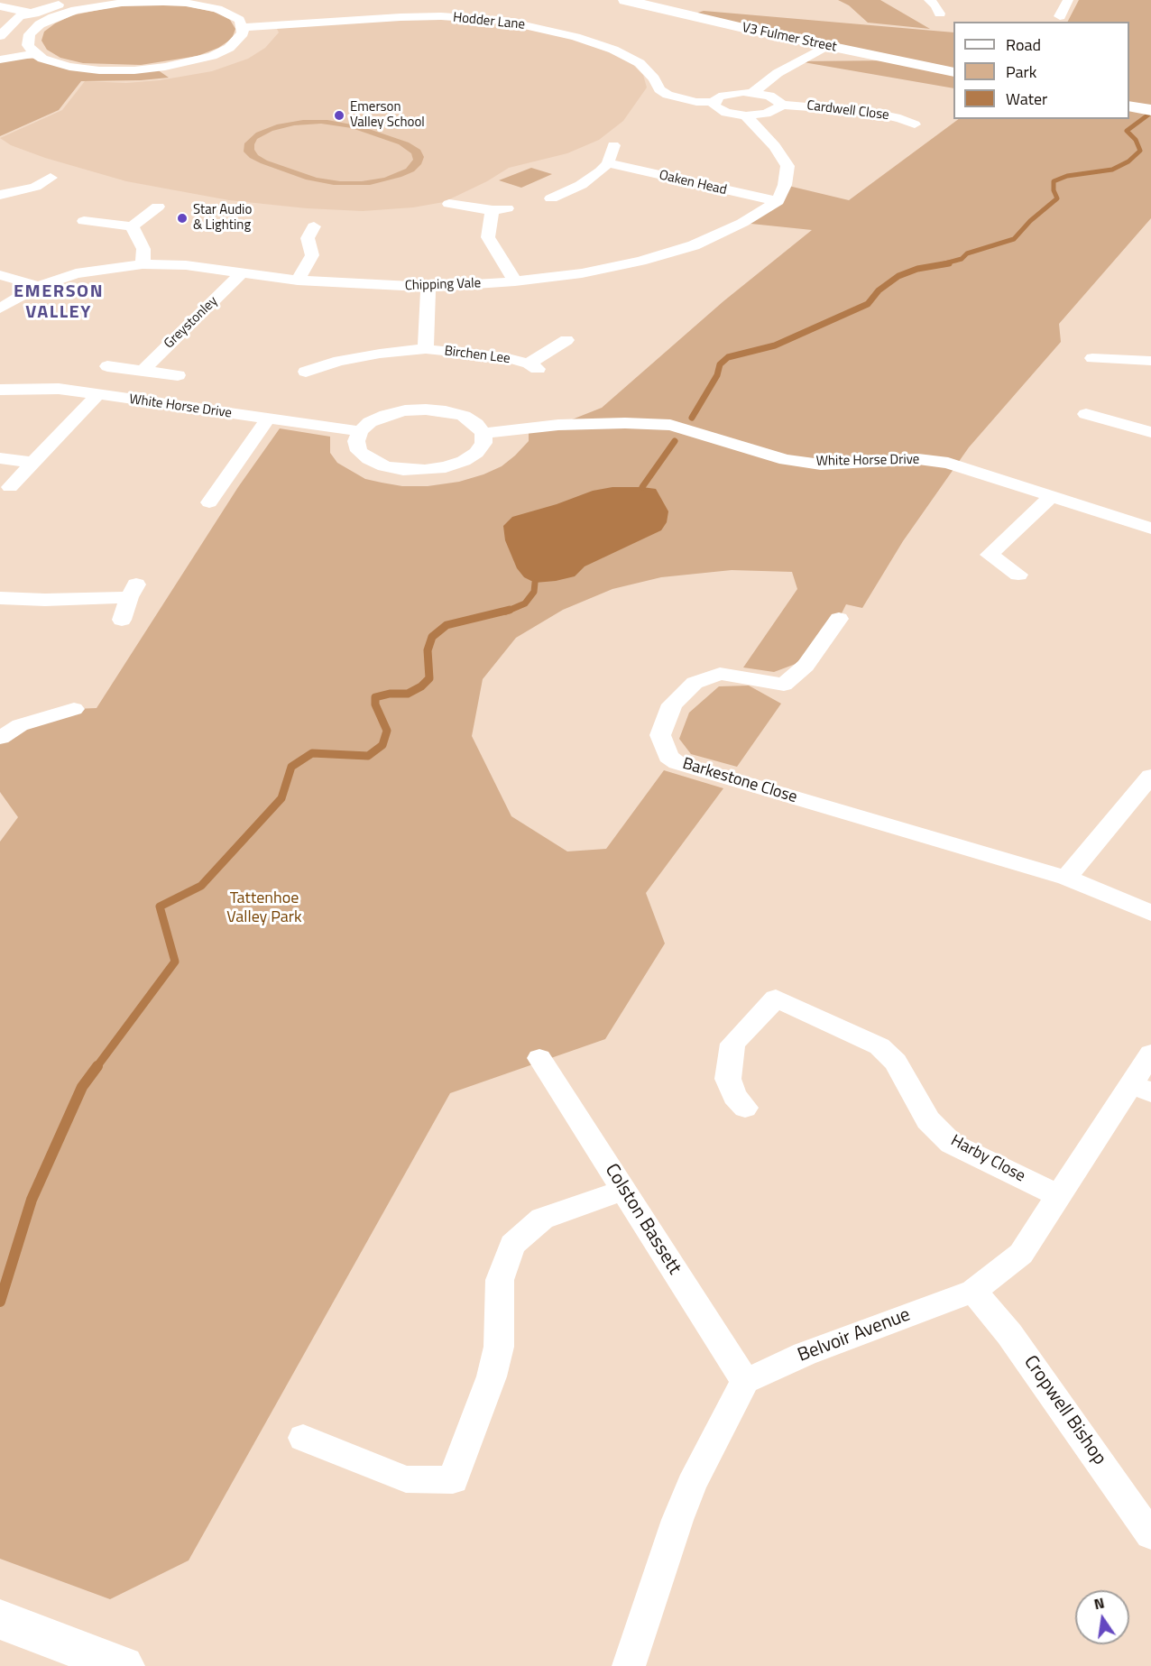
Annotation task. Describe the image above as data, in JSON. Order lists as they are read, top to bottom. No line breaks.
{"streets":{"street":["Hodder Lane","V3 Fulmer Street","Cardwell Close","Oaken Head","Chipping Vale","Greystonley","Birchen Lee","White Horse Drive","Barkestone Close","Harby Close","Colston Bassett","Belvoir Avenue","Cropwell Bishop"]},"crossings":[["Oaken Head","Chipping Vale"],["Chipping Vale","Greystonley"],["Chipping Vale","Birchen Lee"],["Harby Close","Belvoir Avenue"],["Colston Bassett","Belvoir Avenue"],["Belvoir Avenue","Cropwell Bishop"]],"districts":["EMERSON VALLEY"],"parks":["Tattenhoe Valley Park"],"places":["Emerson Valley School","Star Audio & Lighting"],"legend":["Road","Park","Water"],"north":"top"}
